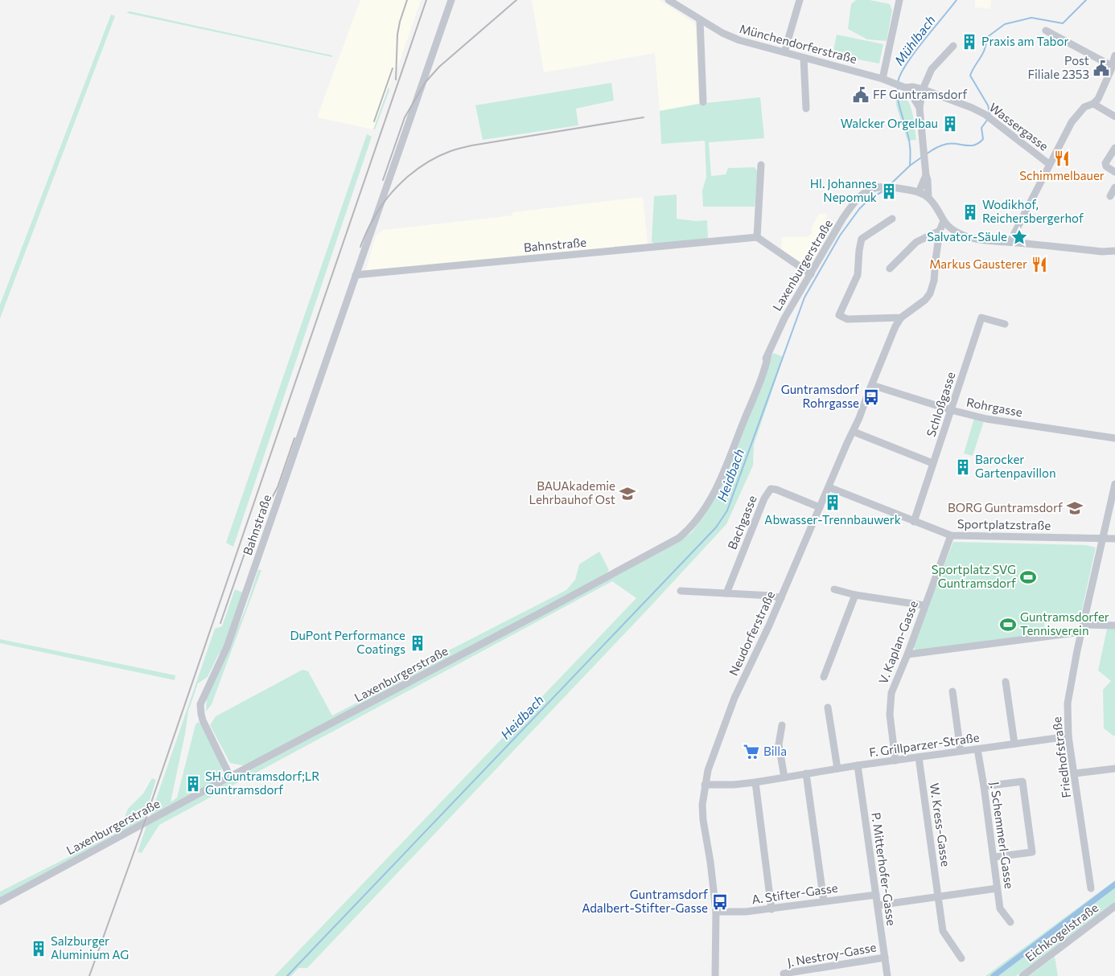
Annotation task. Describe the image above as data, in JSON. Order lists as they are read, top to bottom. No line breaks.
{"streets":{"street":["Münchendorferstraße","Wassergasse","Bahnstraße","Laxenburgerstraße","Schloßgasse","Rohrgasse","Bachgasse","Sportplatzstraße","Neudorferstraße","V. Kaplan-Gasse","F. Grillparzer-Straße","Friedhofstraße","W. Kress-Gasse","J. Schemmerl-Gasse","P. Mitterhofer-Gasse","A. Stifter-Gasse","Eichkogelstraße","J. Nestroy-Gasse"]},"crossings":[["Münchendorferstraße","Wassergasse"],["Bahnstraße","Laxenburgerstraße"],["Schloßgasse","Rohrgasse"],["Schloßgasse","Sportplatzstraße"],["Rohrgasse","Neudorferstraße"],["Bachgasse","Neudorferstraße"],["Sportplatzstraße","Neudorferstraße"],["Sportplatzstraße","V. Kaplan-Gasse"],["Sportplatzstraße","Friedhofstraße"],["Neudorferstraße","F. Grillparzer-Straße"],["Neudorferstraße","A. Stifter-Gasse"],["V. Kaplan-Gasse","F. Grillparzer-Straße"],["F. Grillparzer-Straße","Friedhofstraße"],["F. Grillparzer-Straße","W. Kress-Gasse"],["F. Grillparzer-Straße","J. Schemmerl-Gasse"],["F. Grillparzer-Straße","P. Mitterhofer-Gasse"],["P. Mitterhofer-Gasse","A. Stifter-Gasse"],["P. Mitterhofer-Gasse","J. Nestroy-Gasse"]],"water":["Mühlbach","Heidbach"],"places":{"building":["Praxis am Tabor","Walcker Orgelbau","Hl. Johannes Nepomuk","Wodikhof, Reichersbergerhof","Barocker Gartenpavillon","Abwasser-Trennbauwerk","DuPont Performance Coatings","SH Guntramsdorf;LR Guntramsdorf","Salzburger Aluminium AG"],"public building":["Post Filiale 2353","FF Guntramsdorf"],"restaurant":["Schimmelbauer","Markus Gausterer"],"place":["Salvator-Säule"],"bus stop":["Guntramsdorf Rohrgasse","Guntramsdorf Adalbert-Stifter-Gasse"],"school or university":["BAUAkademie Lehrbauhof Ost","BORG Guntramsdorf"],"sports":["Sportplatz SVG Guntramsdorf","Guntramsdorfer Tennisverein"],"supermarket":["Billa"]}}
